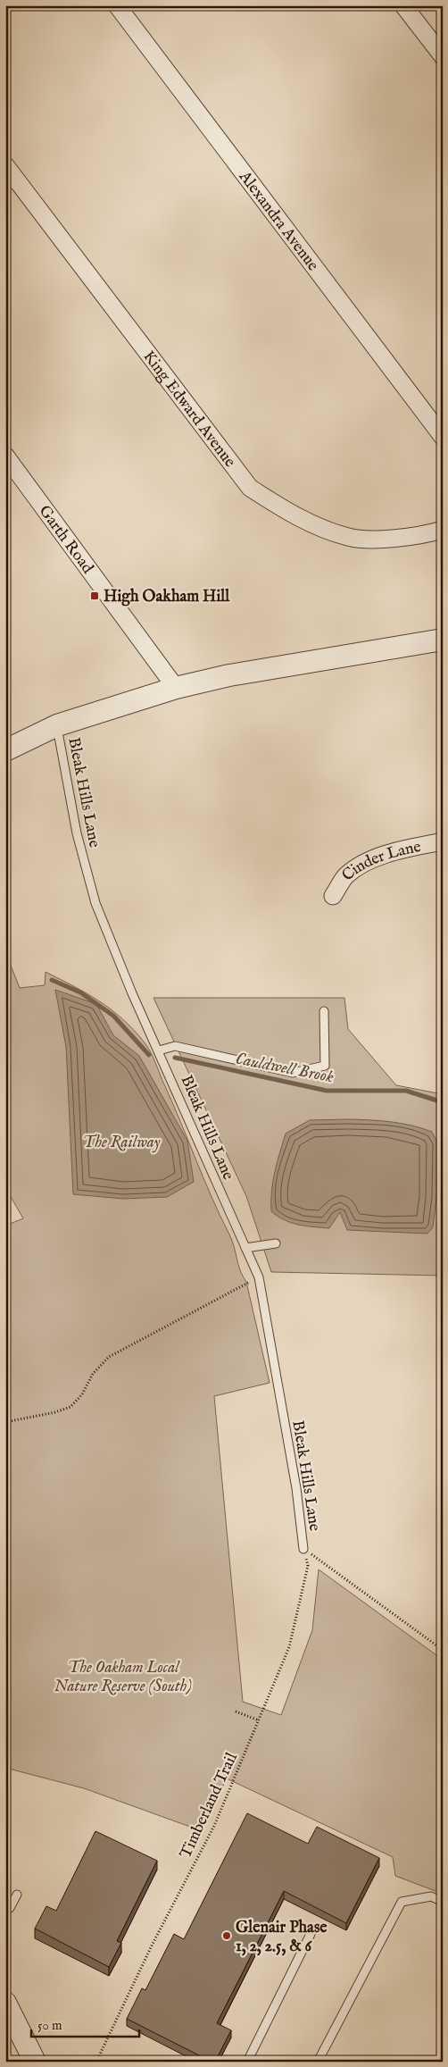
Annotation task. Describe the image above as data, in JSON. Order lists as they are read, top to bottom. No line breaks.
{"streets":{"street":["Alexandra Avenue","King Edward Avenue","Garth Road","Cinder Lane"],"lane":["Bleak Hills Lane"],"path":["Timberland Trail"]},"crossings":[["Bleak Hills Lane","Timberland Trail"]],"water":["Cauldwell Brook"],"parks":["The Railway","The Oakham Local Nature Reserve (South)"],"places":{"transit":["High Oakham Hill"],"other":["Glenair Phase 1, 2, 2.5, & 6"]},"scale_bar":"50 m"}
